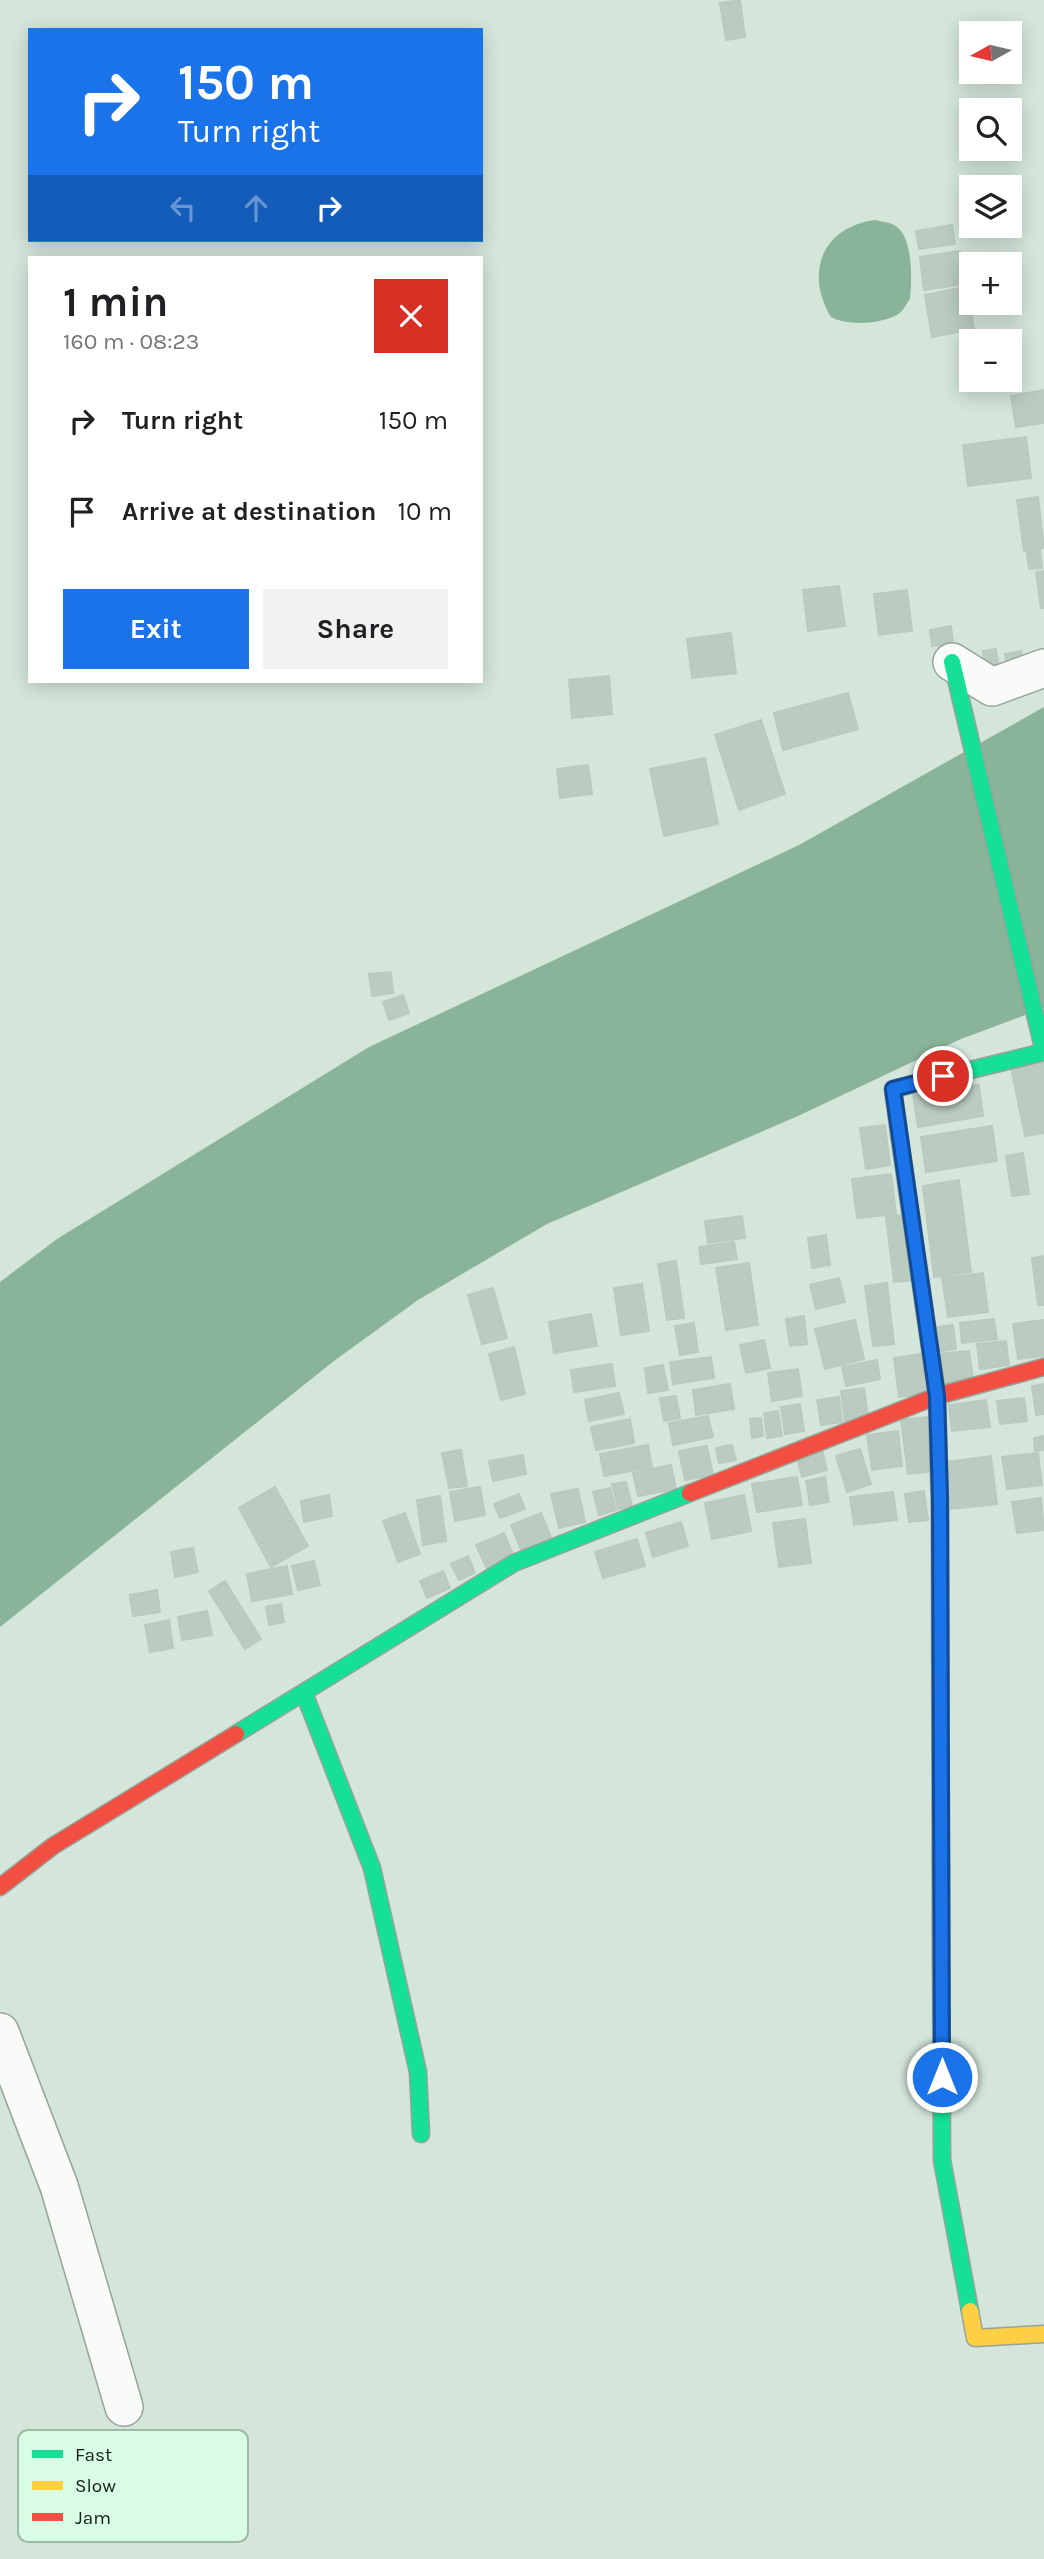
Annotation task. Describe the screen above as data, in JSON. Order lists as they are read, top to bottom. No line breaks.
{"legend":["Fast","Slow","Jam"],"north":"left","page":{"map_buttons":["+","−"],"turn":["150 m","Turn right"],"heading":["1 min","160 m · 08:23"],"list":[{"name":"Turn right","value":"150 m"},{"name":"Arrive at destination","value":"10 m"}],"buttons":["Exit","Share"]}}
